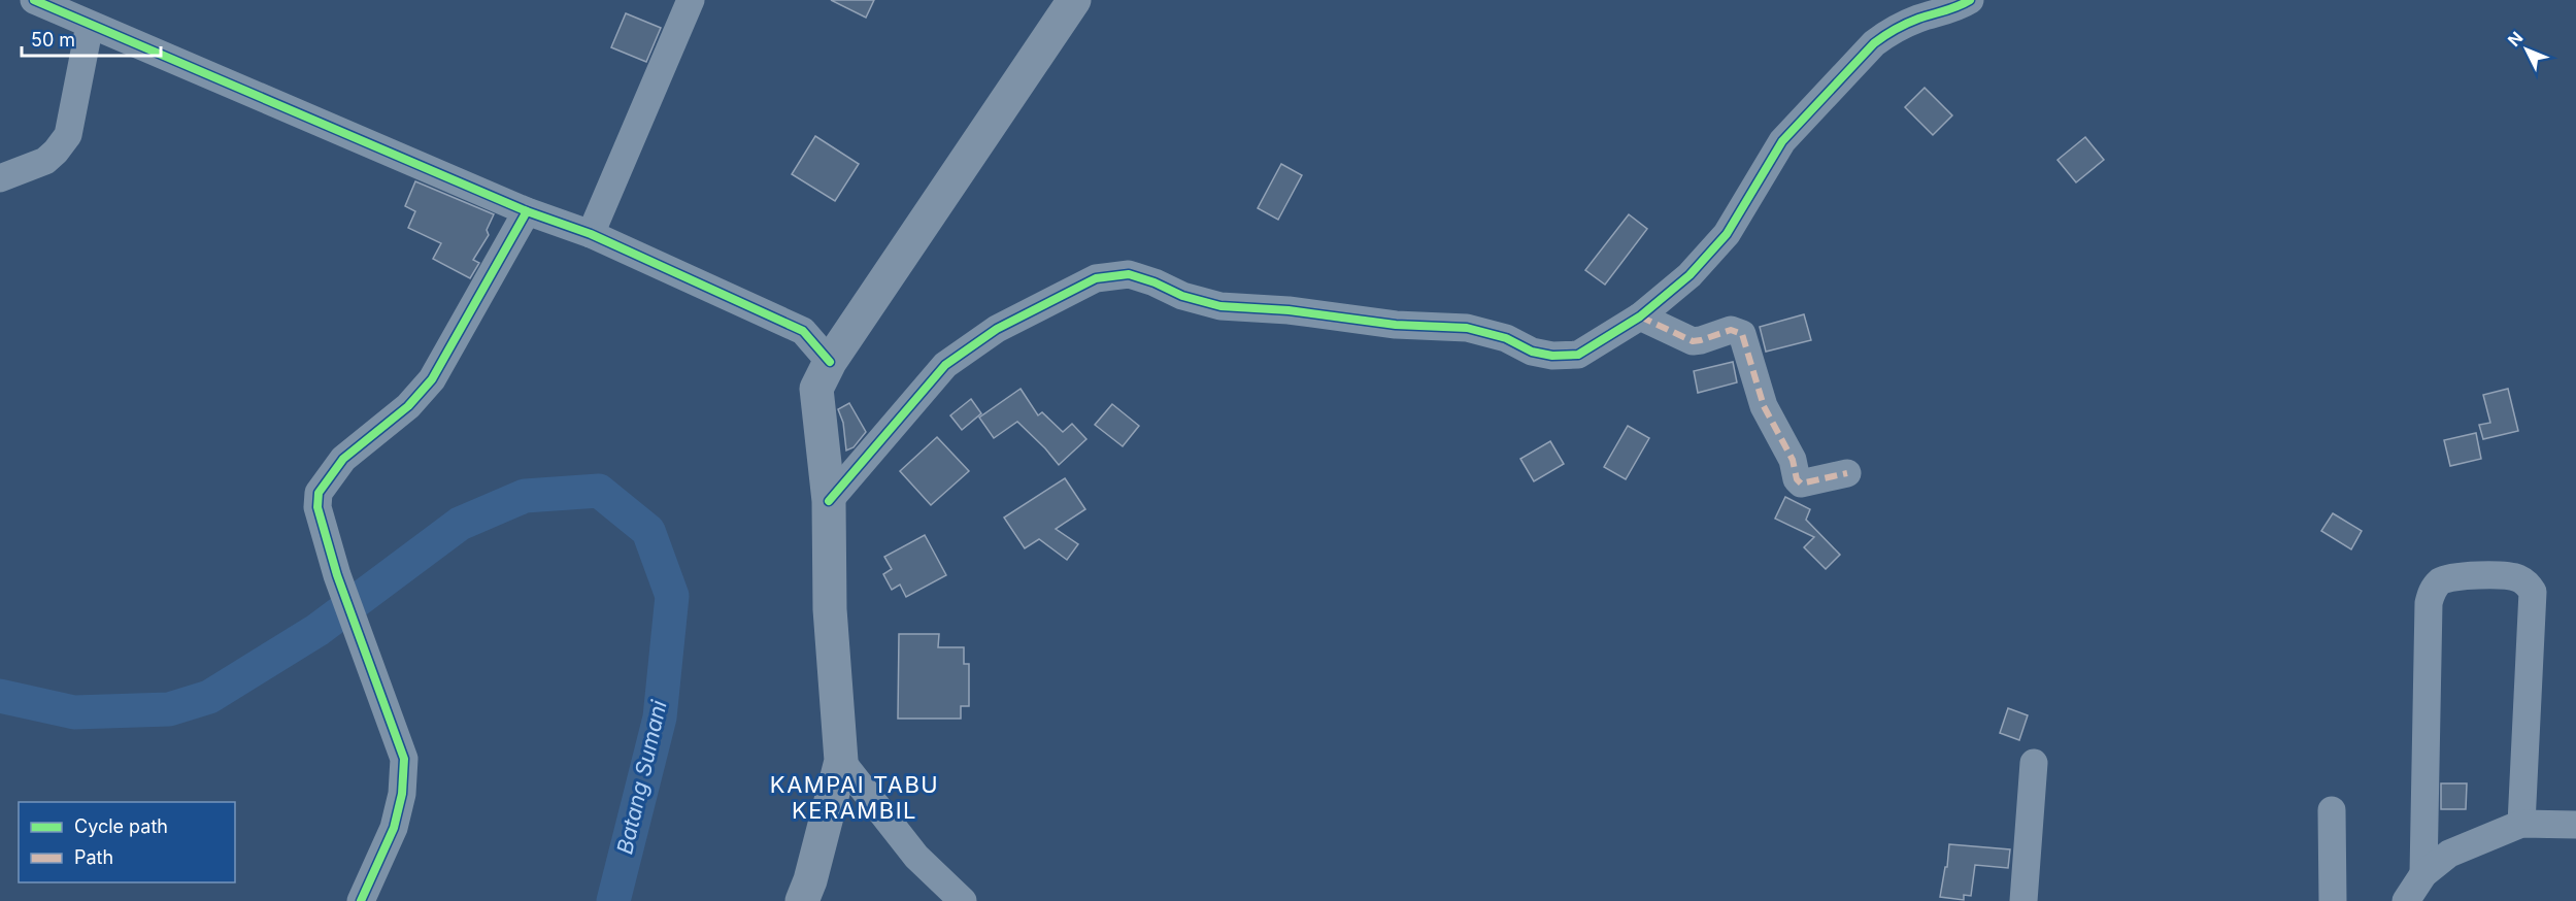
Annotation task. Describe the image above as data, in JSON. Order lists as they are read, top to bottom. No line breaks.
{"districts":["KAMPAI TABU KERAMBIL"],"water":["Batang Sumani"],"legend":["Cycle path","Path"],"scale_bar":"50 m","north":"top left"}
